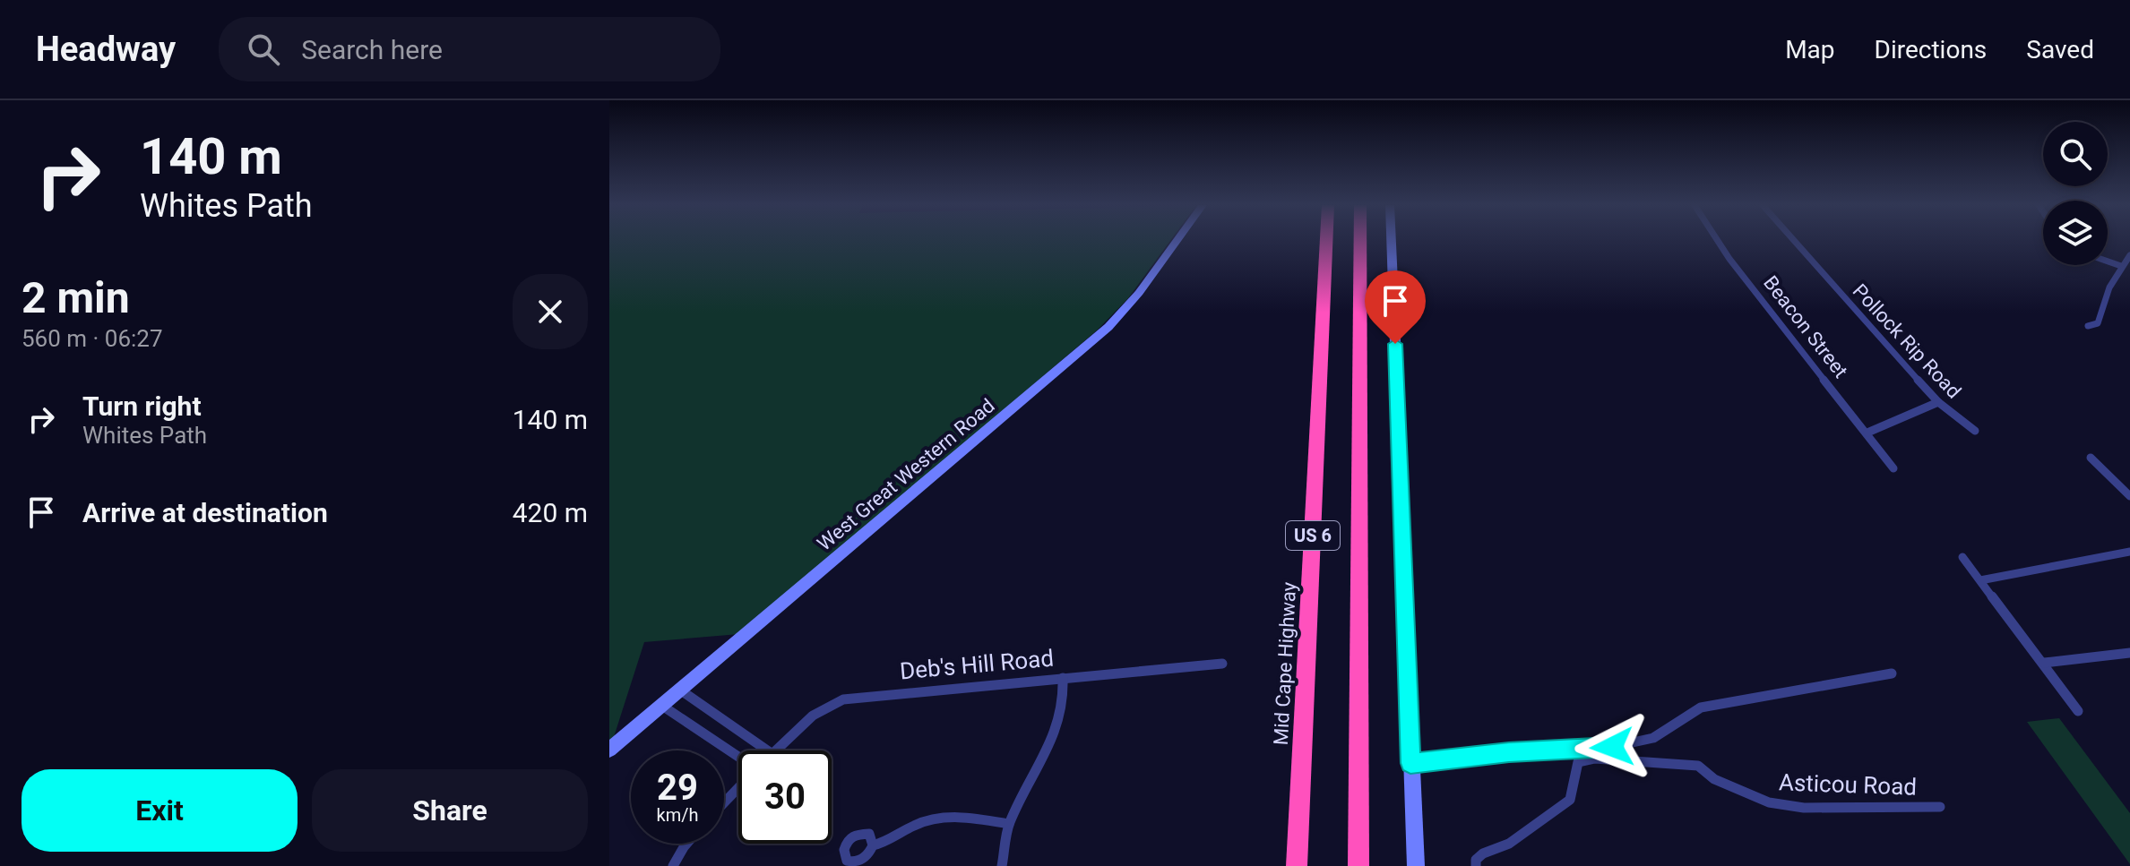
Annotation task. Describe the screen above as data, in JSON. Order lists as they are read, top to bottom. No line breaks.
{"streets":{"highway":["US 6","Mid Cape Highway"],"street":["Beacon Street","Pollock Rip Road","West Great Western Road","Deb's Hill Road","Asticou Road"]},"page":{"header":"Headway","search":"Search here","nav":["Map","Directions","Saved"],"turn":["140 m","Whites Path"],"heading":["2 min","560 m · 06:27"],"list":[{"name":"Turn right","note":"Whites Path","value":"140 m"},{"name":"Arrive at destination","value":"420 m"}],"speed":"29 km/h","limit":"30","buttons":["Exit","Share"]}}
